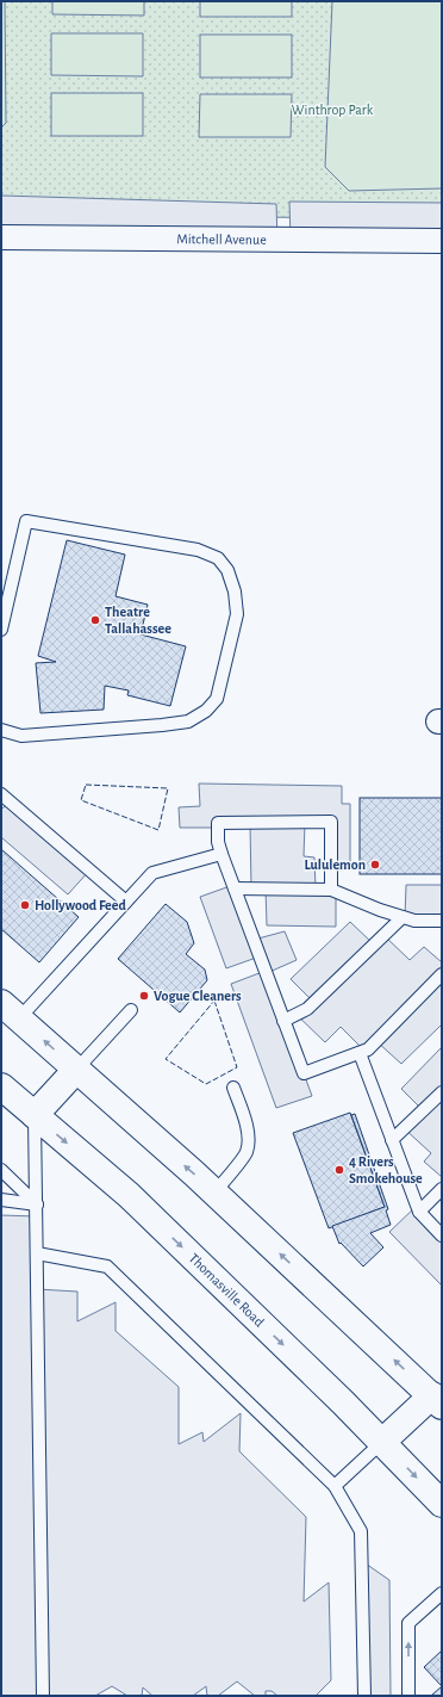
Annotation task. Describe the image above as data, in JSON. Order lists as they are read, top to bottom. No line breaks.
{"streets":{"main road":["Thomasville Road"],"street":["Mitchell Avenue"]},"parks":["Winthrop Park"],"places":["Theatre Tallahassee","Lululemon","Hollywood Feed","Vogue Cleaners","4 Rivers Smokehouse"]}
